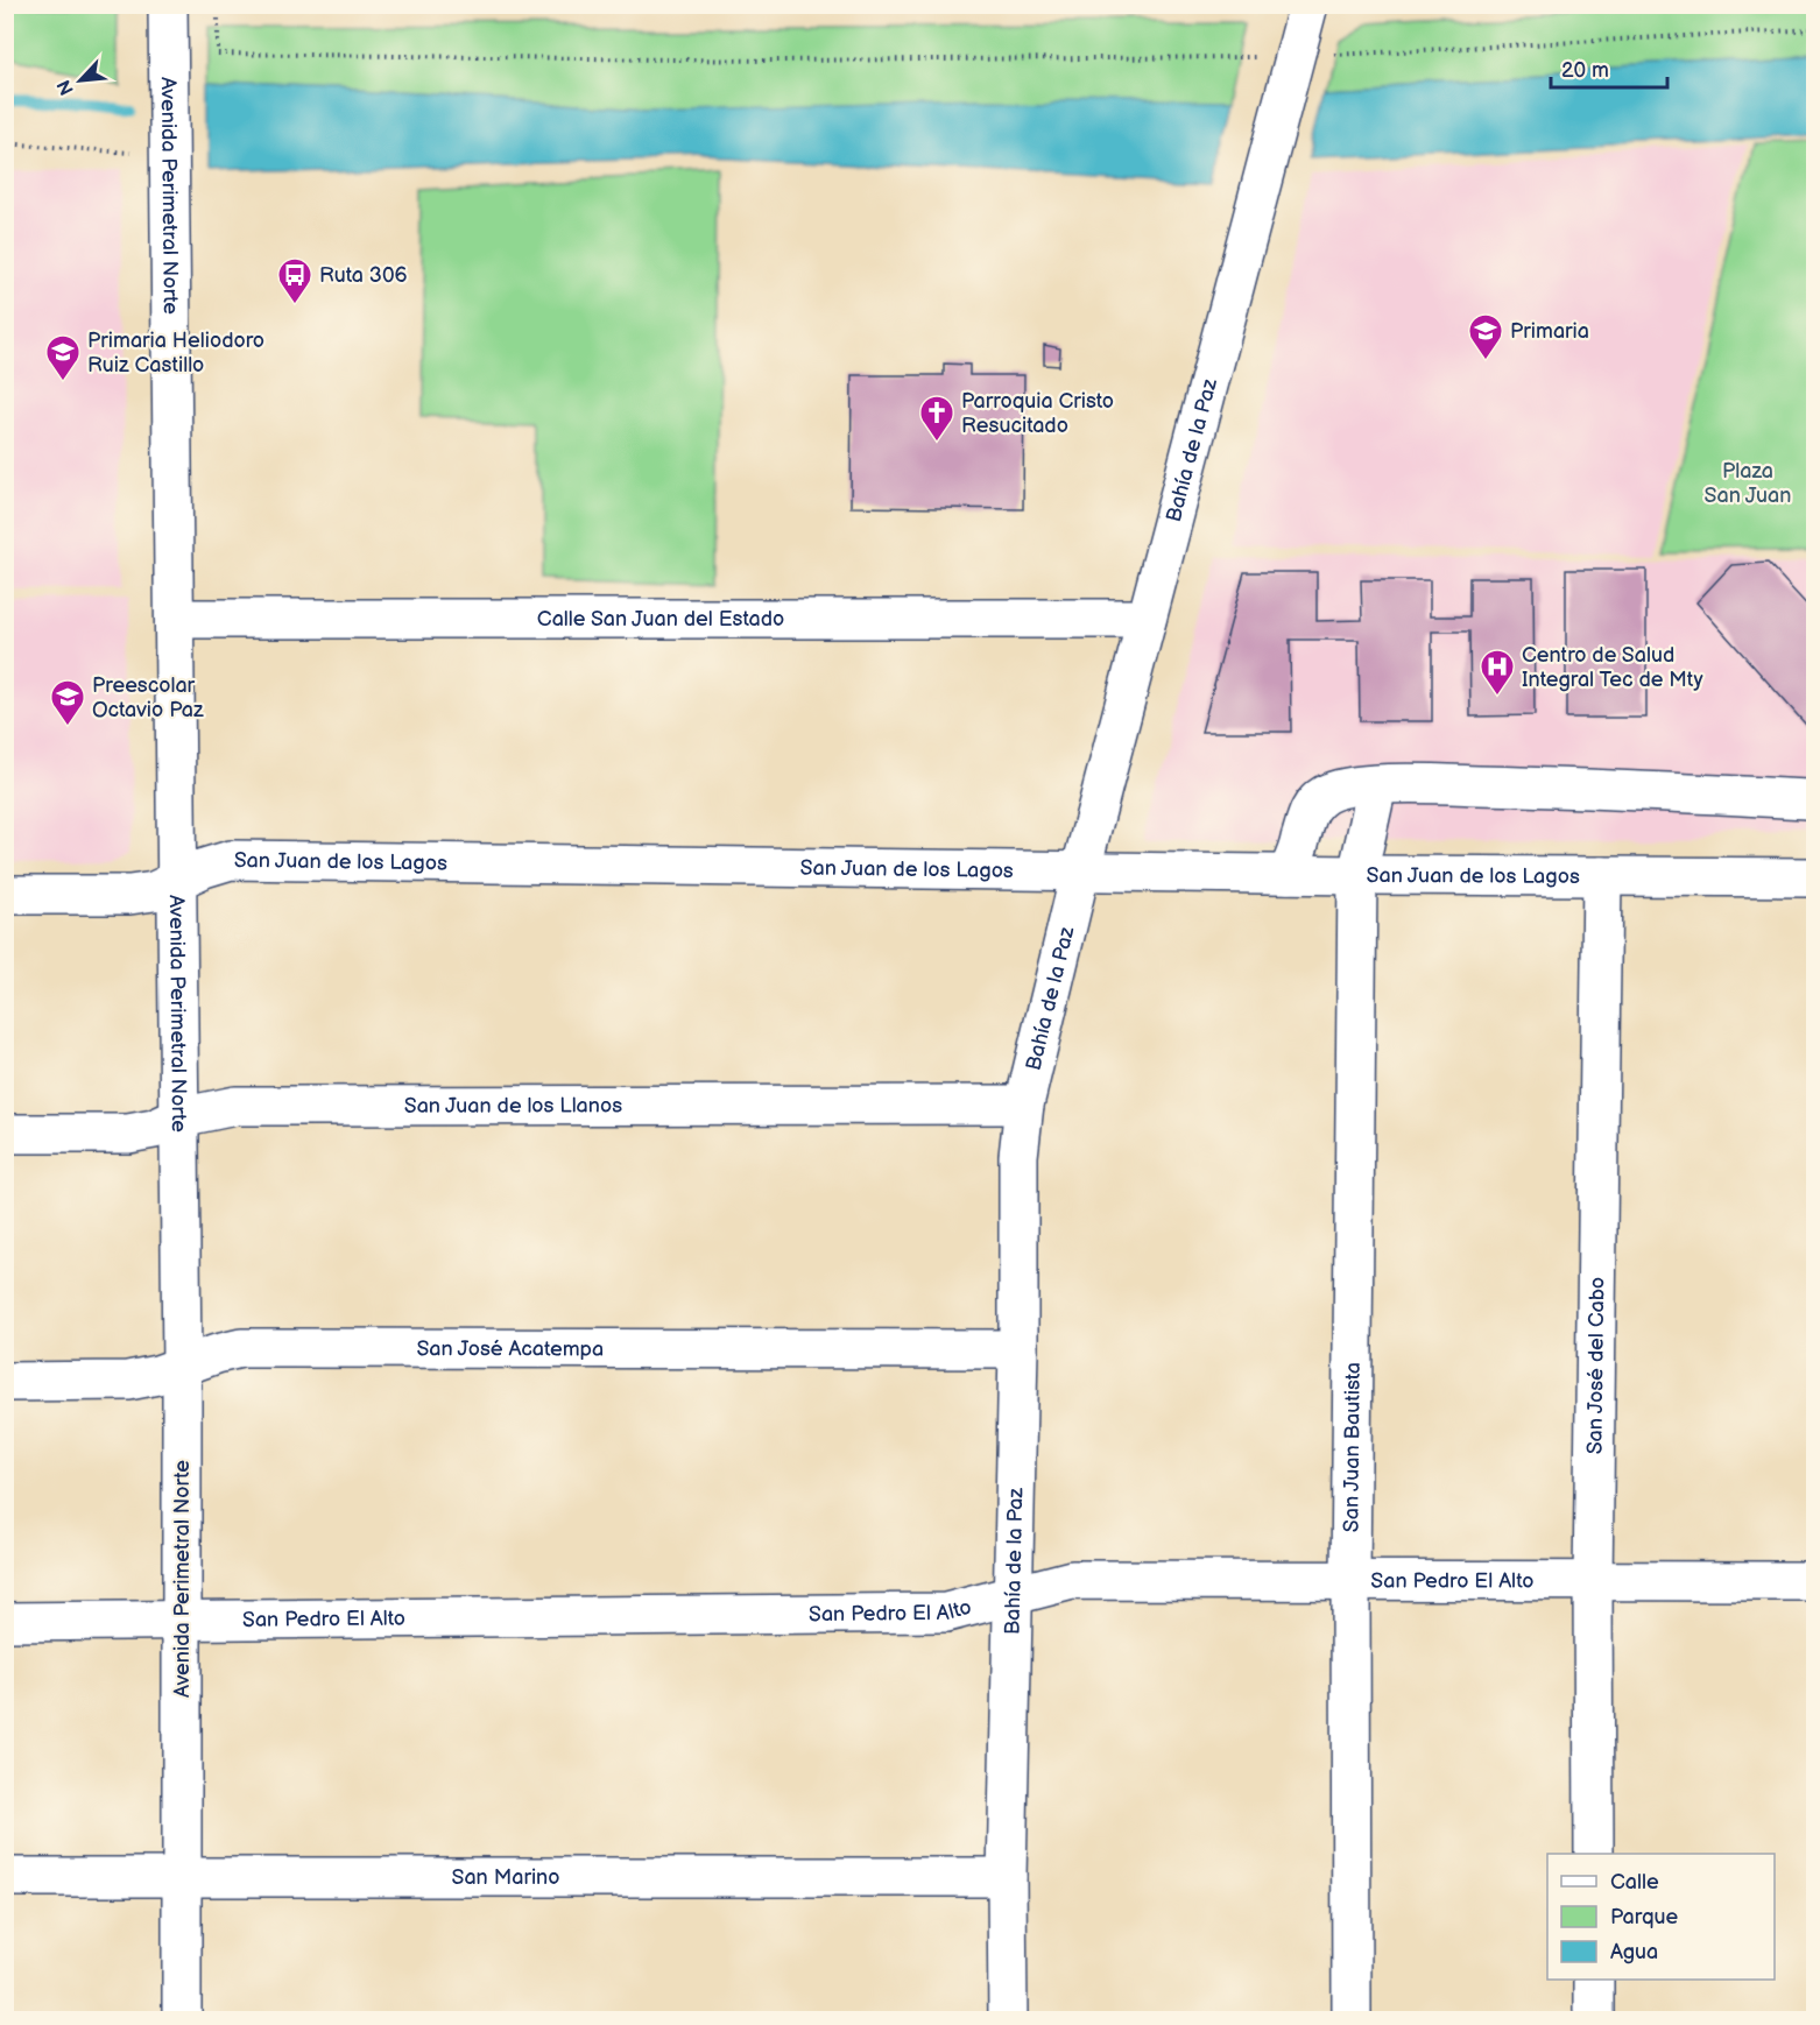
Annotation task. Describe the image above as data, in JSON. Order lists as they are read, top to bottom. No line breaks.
{"streets":{"street":["Avenida Perimetral Norte","Bahía de la Paz","Calle San Juan del Estado","San Juan de los Lagos","San Juan de los Llanos","San José Acatempa","San José del Cabo","San Juan Bautista","San Pedro El Alto","San Marino"]},"crossings":[["Avenida Perimetral Norte","Calle San Juan del Estado"],["Avenida Perimetral Norte","San Juan de los Lagos"],["Avenida Perimetral Norte","San Juan de los Llanos"],["Avenida Perimetral Norte","San José Acatempa"],["Avenida Perimetral Norte","San Pedro El Alto"],["Avenida Perimetral Norte","San Marino"],["Bahía de la Paz","Calle San Juan del Estado"],["Bahía de la Paz","San Juan de los Lagos"],["Bahía de la Paz","San Juan de los Llanos"],["Bahía de la Paz","San José Acatempa"],["Bahía de la Paz","San Pedro El Alto"],["Bahía de la Paz","San Marino"],["San Juan de los Lagos","San José del Cabo"],["San Juan de los Lagos","San Juan Bautista"],["San José del Cabo","San Pedro El Alto"],["San Juan Bautista","San Pedro El Alto"]],"parks":["Plaza San Juan"],"places":{"bus stop":["Ruta 306"],"school or university":["Primaria","Primaria Heliodoro Ruiz Castillo","Preescolar Octavio Paz"],"church":["Parroquia Cristo Resucitado"],"hospital":["Centro de Salud Integral Tec de Mty"]},"legend":["Calle","Parque","Agua"],"scale_bar":"20 m","north":"bottom left"}
